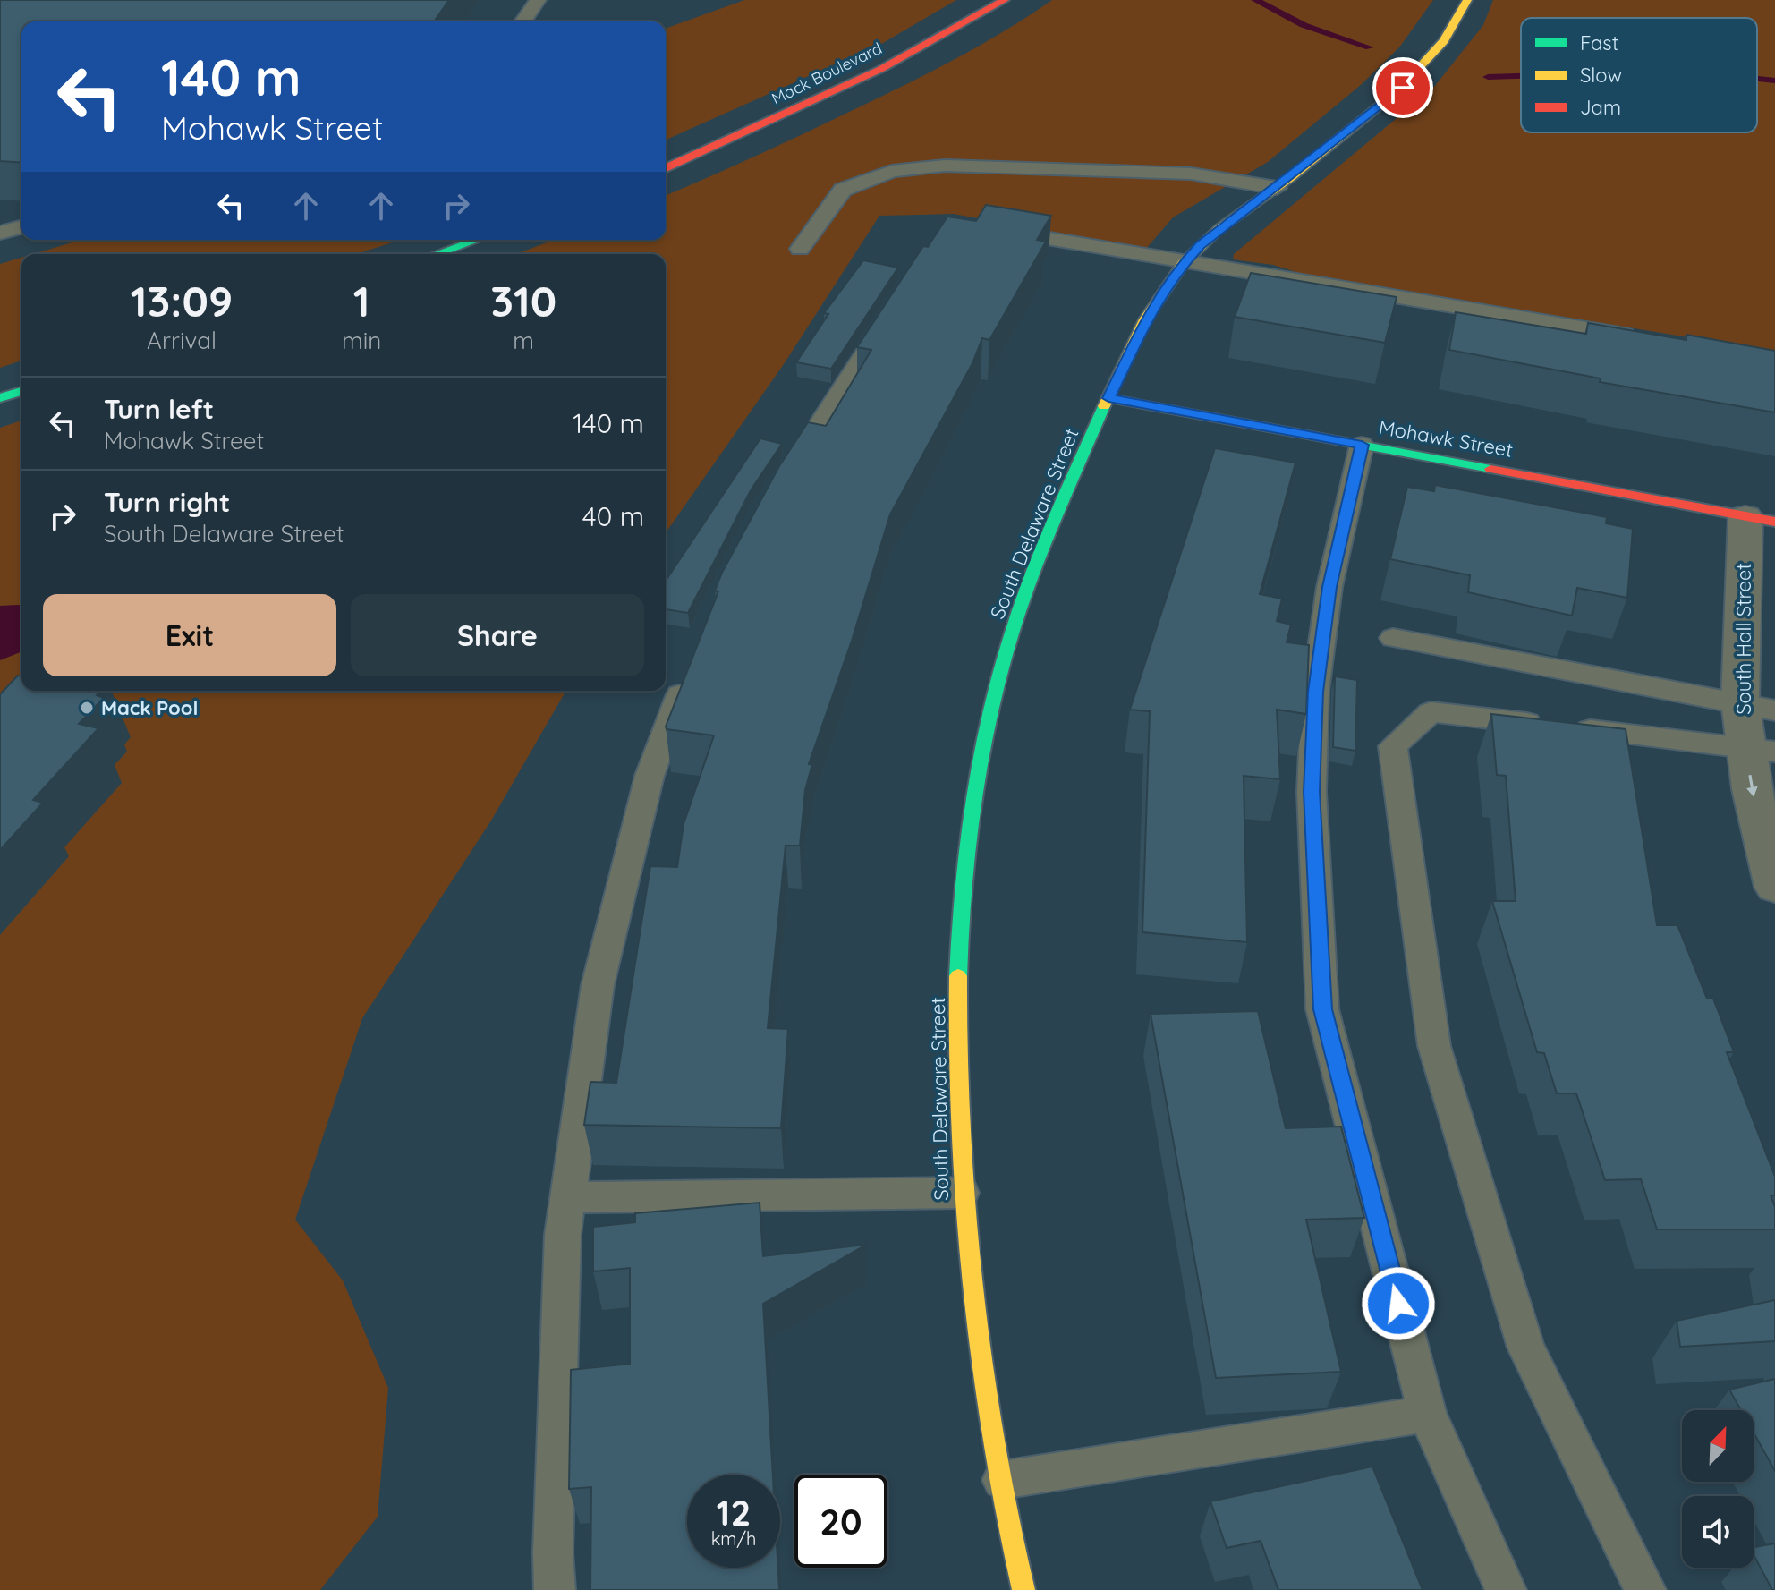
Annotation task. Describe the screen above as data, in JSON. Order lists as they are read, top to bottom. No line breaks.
{"streets":{"street":["Mack Boulevard","Mohawk Street","South Delaware Street","South Hall Street"]},"crossings":[["Mohawk Street","South Delaware Street"],["Mohawk Street","South Hall Street"]],"one_way":["South Hall Street"],"places":["Mack Pool"],"legend":["Fast","Slow","Jam"],"north":"top right","page":{"turn":["140 m","Mohawk Street"],"eta":["13:09","Arrival","1","min","310","m"],"list":[{"name":"Turn left","note":"Mohawk Street","value":"140 m"},{"name":"Turn right","note":"South Delaware Street","value":"40 m"}],"buttons":["Exit","Share"],"speed":"12 km/h","limit":"20"}}
